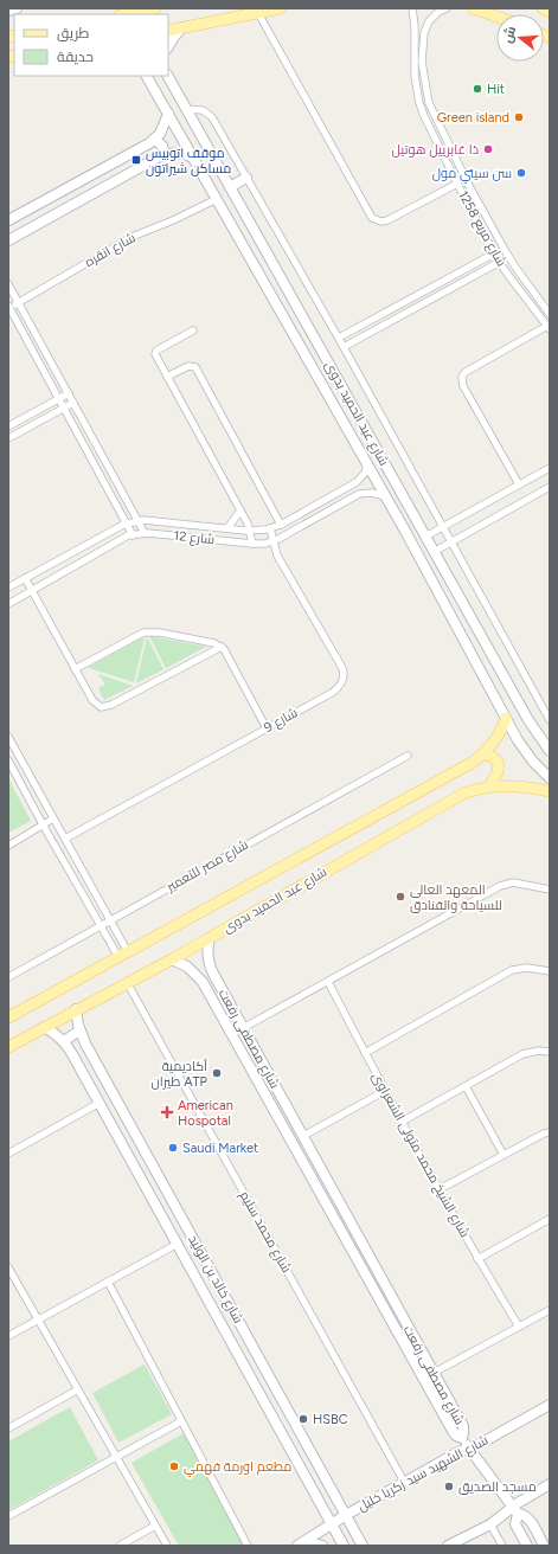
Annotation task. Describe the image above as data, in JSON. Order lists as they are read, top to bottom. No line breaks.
{"streets":{"main road":["شارع عبد الحميد بدوى"],"street":["شارع مربع 1258","شارع انقره","شارع 12","شارع 9","شارع مصر للتعمير","شارع مصطفى رفعت","شارع الشيخ محمد متولى الشعراوى","شارع محمد سليم","شارع خالد بن الوليد","شارع الشهيد سيد زكريا خليل"]},"crossings":[["شارع انقره","شارع عبد الحميد بدوى"],["شارع عبد الحميد بدوى","شارع 12"],["شارع عبد الحميد بدوى","شارع مصطفى رفعت"],["شارع عبد الحميد بدوى","شارع محمد سليم"],["شارع عبد الحميد بدوى","شارع خالد بن الوليد"],["شارع 12","شارع 9"],["شارع محمد سليم","شارع الشهيد سيد زكريا خليل"],["شارع خالد بن الوليد","شارع الشهيد سيد زكريا خليل"]],"places":{"other":["Hit","Green island","ذا غابرييل هوتيل","سن سيتي مول","المعهد العالى للسياحة والفنادق","أكاديمية طيران ATP","Saudi Market","HSBC","مطعم اورمة فهمي","مسجد الصديق"],"transit":["موقف اتوبيس مساكن شيراتون"],"health":["American Hospotal"]},"legend":["طريق","حديقة"],"north":"left"}
